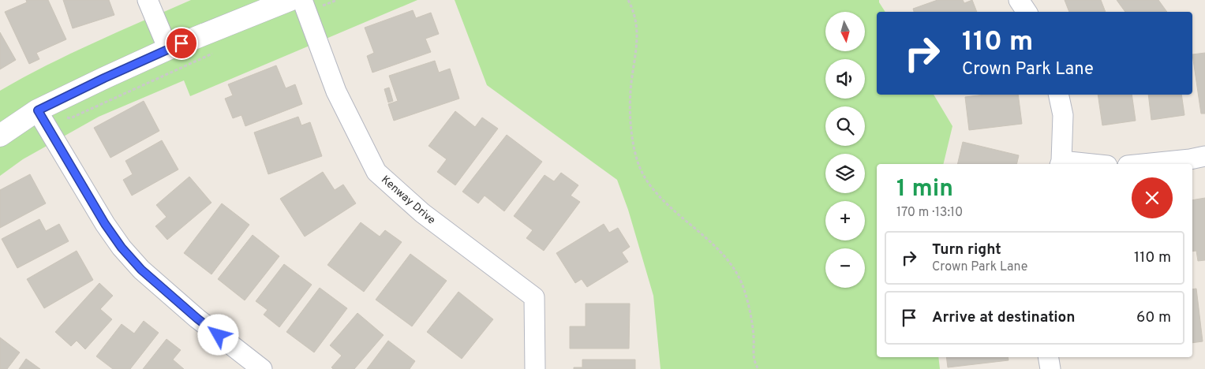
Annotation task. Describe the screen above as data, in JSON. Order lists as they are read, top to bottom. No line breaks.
{"streets":{"street":["Kenway Drive"]},"north":"bottom","page":{"map_buttons":["+","−"],"turn":["110 m","Crown Park Lane"],"heading":["1 min","170 m · 13:10"],"list":[{"name":"Turn right","note":"Crown Park Lane","value":"110 m"},{"name":"Arrive at destination","value":"60 m"}]}}
